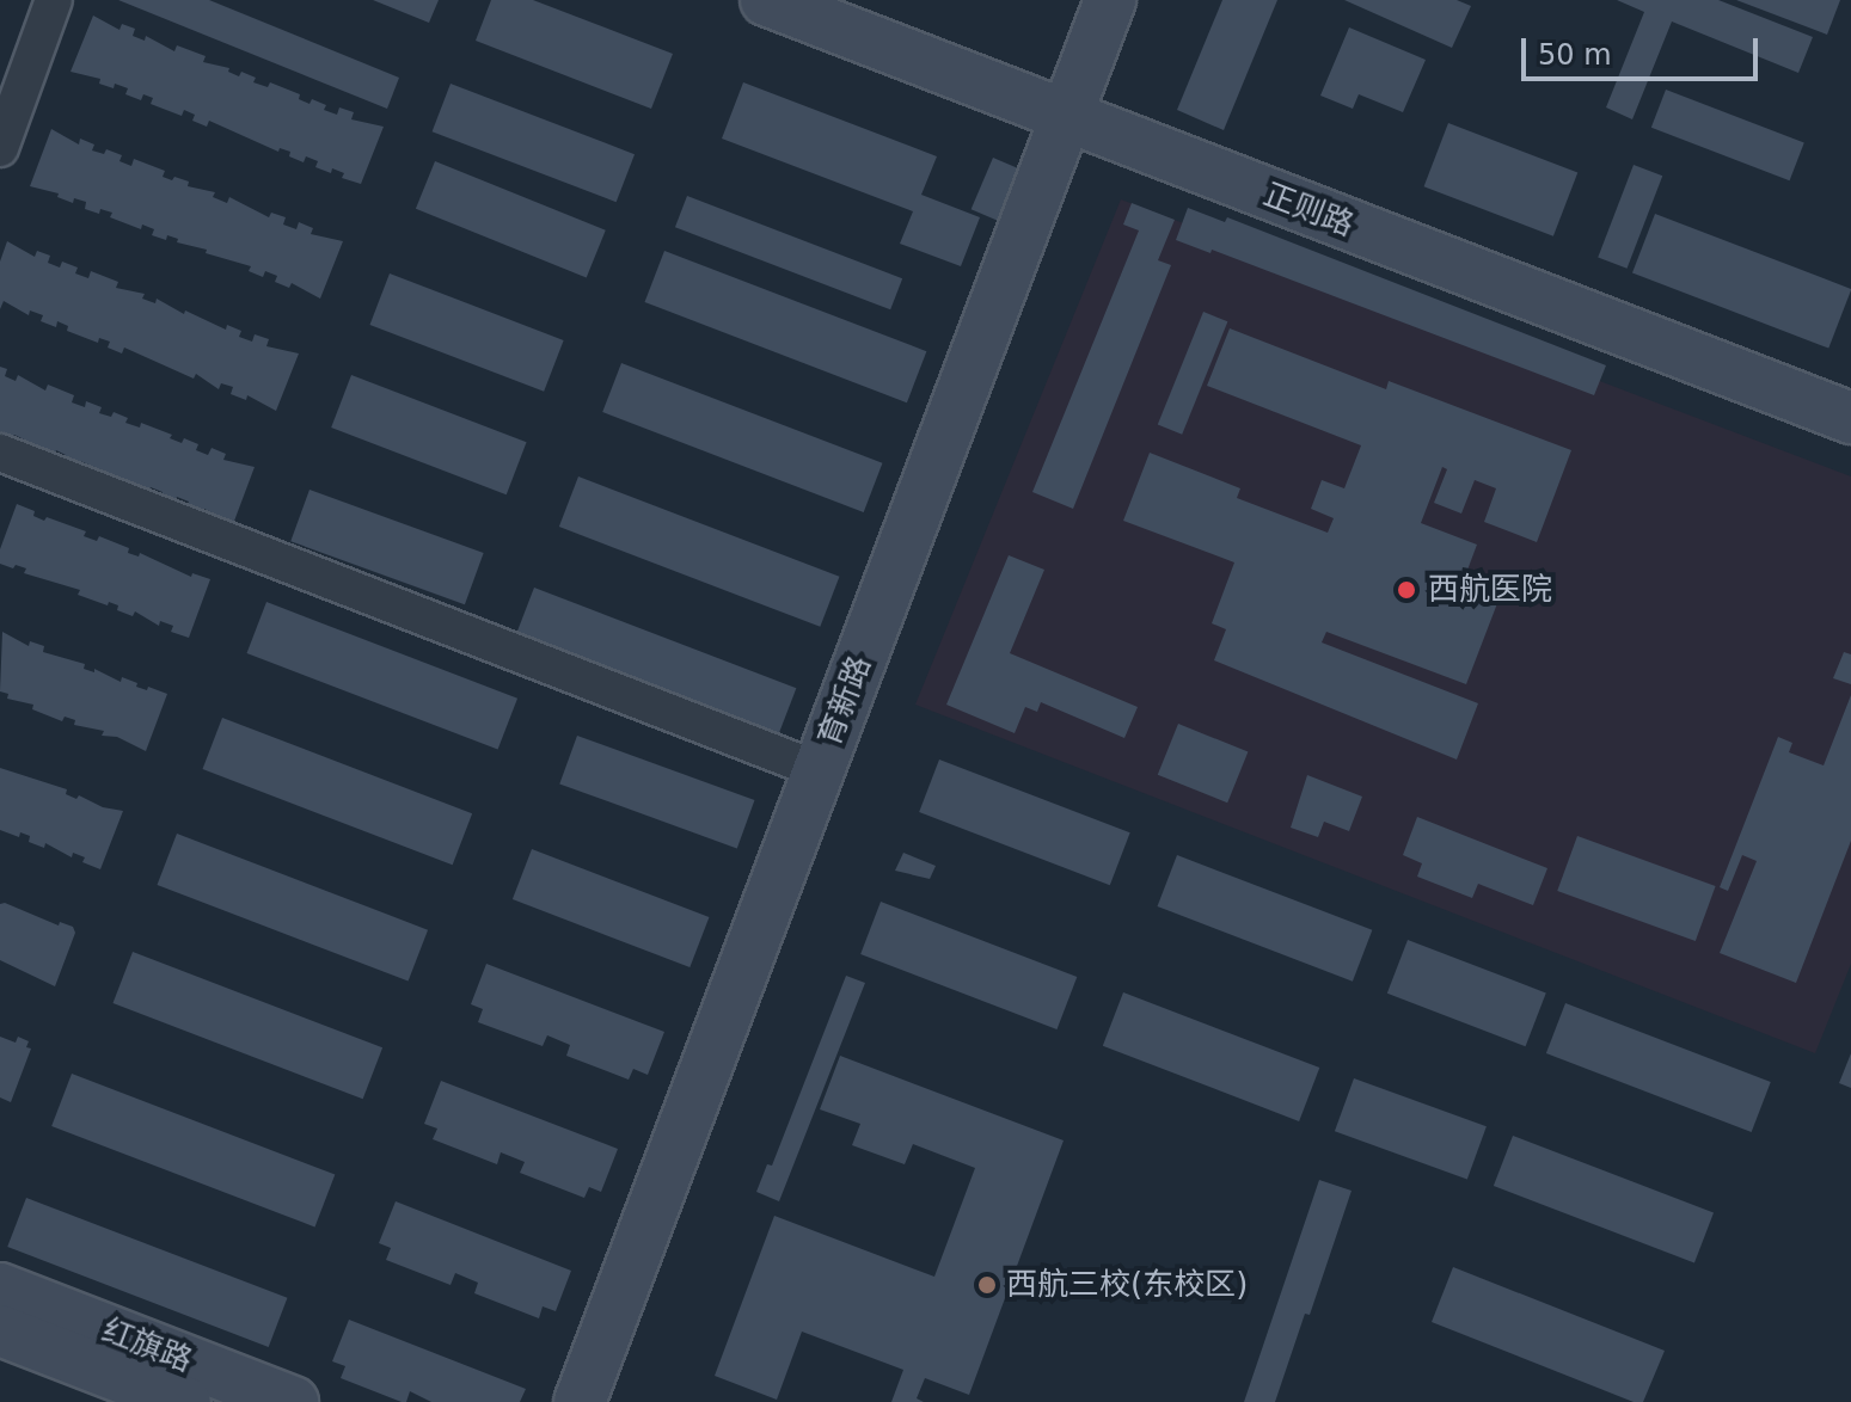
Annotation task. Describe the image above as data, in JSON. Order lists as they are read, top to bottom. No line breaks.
{"streets":{"street":["正则路","育新路","红旗路"]},"crossings":[["正则路","育新路"]],"places":["西航医院","西航三校(东校区)"],"scale_bar":"50 m"}
